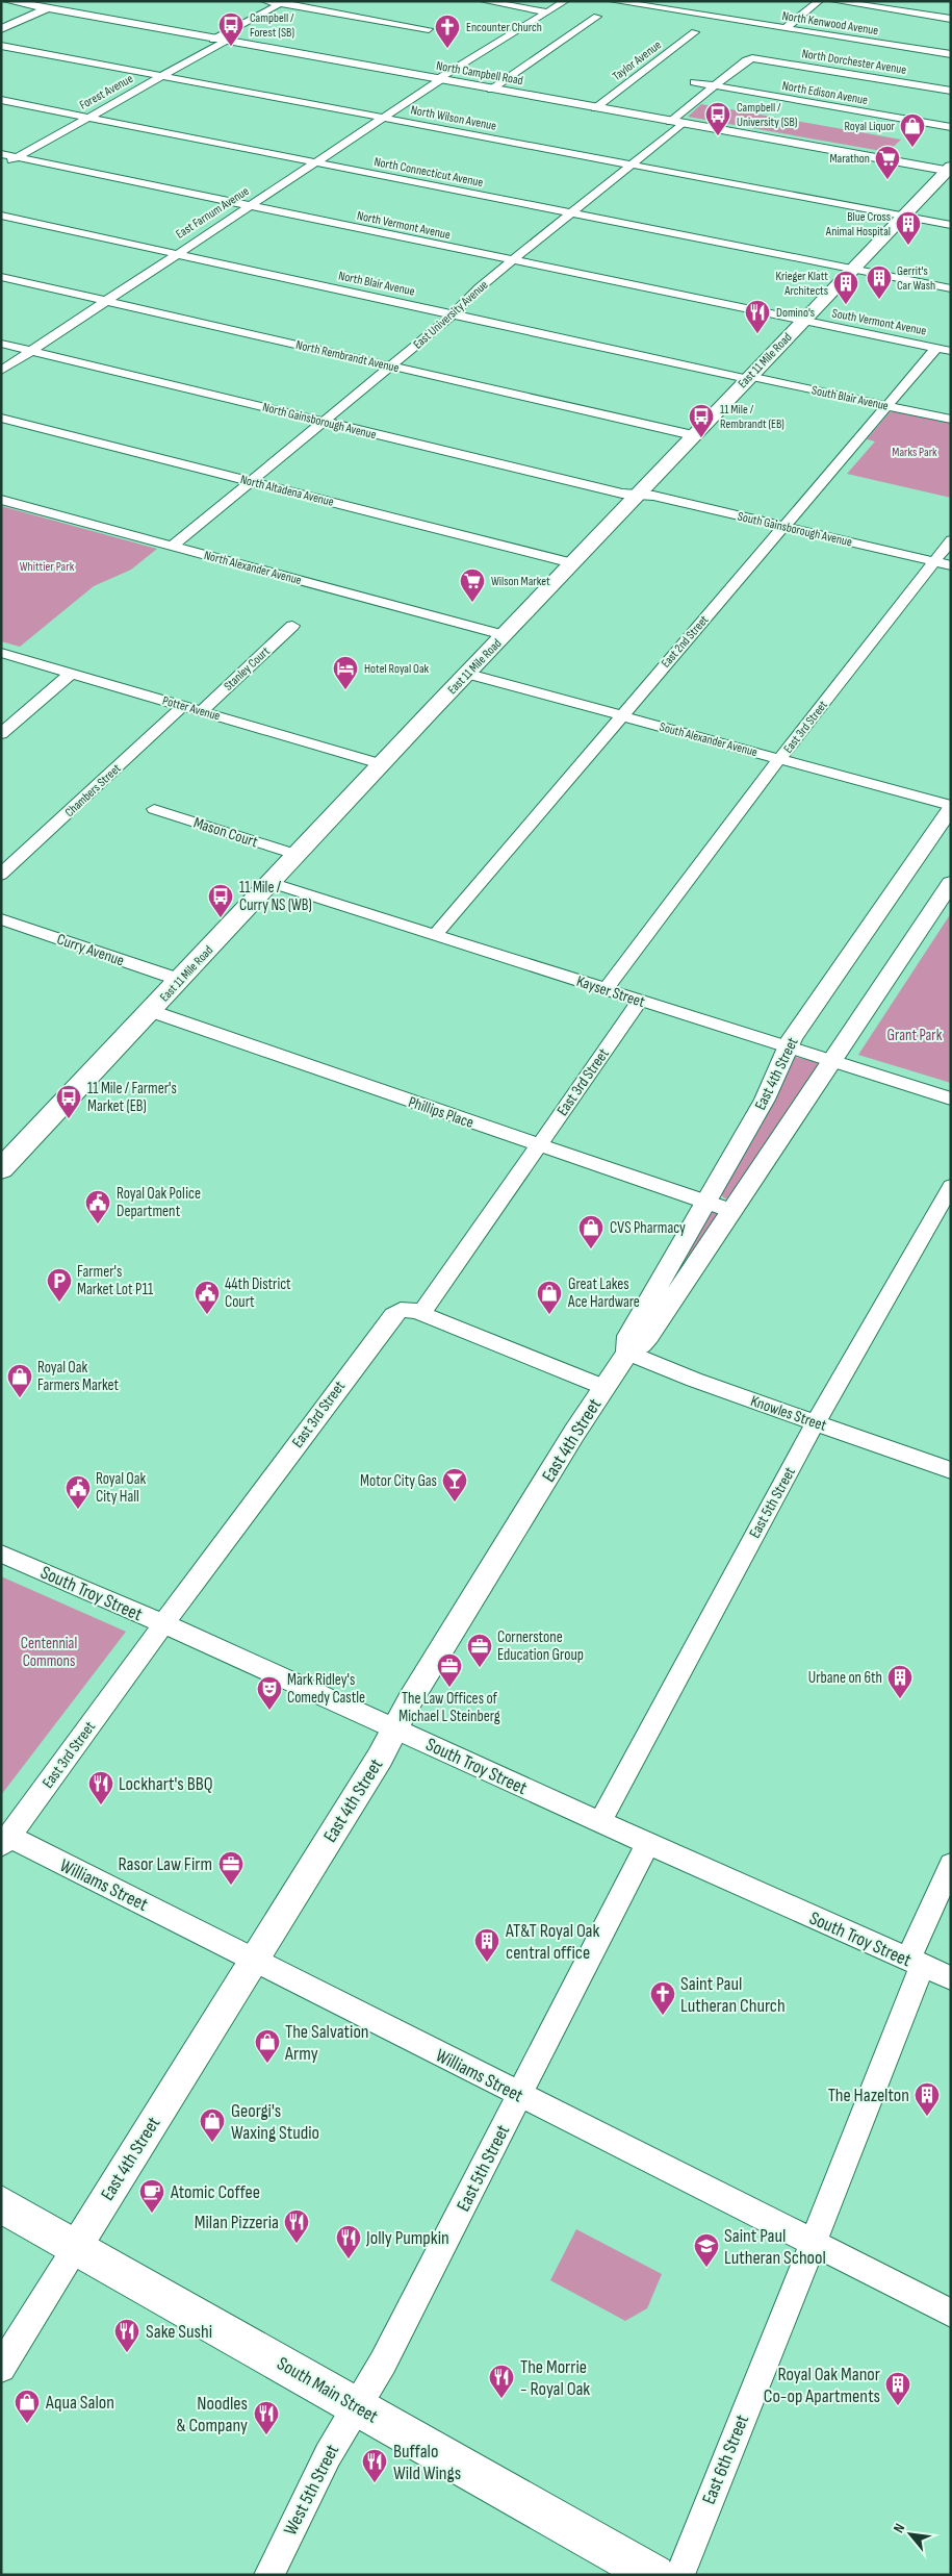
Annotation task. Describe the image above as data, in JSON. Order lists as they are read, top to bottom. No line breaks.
{"streets":{"main road":["East 11 Mile Road","South Main Street"],"street":["North Kenwood Avenue","Taylor Avenue","North Dorchester Avenue","North Campbell Road","Forest Avenue","North Edison Avenue","North Wilson Avenue","North Connecticut Avenue","East Farnum Avenue","North Vermont Avenue","North Blair Avenue","East University Avenue","South Vermont Avenue","North Rembrandt Avenue","South Blair Avenue","North Gainsborough Avenue","North Altadena Avenue","South Gainsborough Avenue","North Alexander Avenue","East 2nd Street","Stanley Court","Potter Avenue","East 3rd Street","South Alexander Avenue","Chambers Street","Mason Court","Curry Avenue","Kayser Street","East 4th Street","Phillips Place","Knowles Street","East 5th Street","South Troy Street","Williams Street","East 6th Street","West 5th Street"]},"crossings":[["Taylor Avenue","North Campbell Road"],["North Dorchester Avenue","East University Avenue"],["North Campbell Road","Forest Avenue"],["North Campbell Road","East Farnum Avenue"],["North Campbell Road","East University Avenue"],["North Campbell Road","East 11 Mile Road"],["Forest Avenue","North Wilson Avenue"],["Forest Avenue","North Connecticut Avenue"],["Forest Avenue","North Vermont Avenue"],["North Edison Avenue","East University Avenue"],["North Wilson Avenue","East Farnum Avenue"],["North Wilson Avenue","East University Avenue"],["North Wilson Avenue","East 11 Mile Road"],["North Connecticut Avenue","East Farnum Avenue"],["North Connecticut Avenue","East University Avenue"],["North Connecticut Avenue","East 11 Mile Road"],["East Farnum Avenue","North Vermont Avenue"],["East Farnum Avenue","North Blair Avenue"],["East Farnum Avenue","North Rembrandt Avenue"],["East Farnum Avenue","North Gainsborough Avenue"],["North Vermont Avenue","East University Avenue"],["North Vermont Avenue","South Vermont Avenue"],["North Vermont Avenue","East 11 Mile Road"],["North Blair Avenue","East University Avenue"],["North Blair Avenue","East 11 Mile Road"],["North Blair Avenue","South Blair Avenue"],["East University Avenue","North Rembrandt Avenue"],["East University Avenue","North Gainsborough Avenue"],["East University Avenue","North Altadena Avenue"],["East University Avenue","North Alexander Avenue"],["South Vermont Avenue","East 11 Mile Road"],["South Vermont Avenue","East 2nd Street"],["North Rembrandt Avenue","East 11 Mile Road"],["East 11 Mile Road","South Blair Avenue"],["East 11 Mile Road","North Gainsborough Avenue"],["East 11 Mile Road","North Altadena Avenue"],["East 11 Mile Road","South Gainsborough Avenue"],["East 11 Mile Road","North Alexander Avenue"],["East 11 Mile Road","Potter Avenue"],["East 11 Mile Road","South Alexander Avenue"],["East 11 Mile Road","Mason Court"],["East 11 Mile Road","Curry Avenue"],["East 11 Mile Road","Kayser Street"],["East 11 Mile Road","Phillips Place"],["South Blair Avenue","East 2nd Street"],["North Gainsborough Avenue","South Gainsborough Avenue"],["South Gainsborough Avenue","East 2nd Street"],["South Gainsborough Avenue","East 3rd Street"],["East 2nd Street","South Alexander Avenue"],["East 2nd Street","Kayser Street"],["Stanley Court","Potter Avenue"],["Potter Avenue","Chambers Street"],["East 3rd Street","South Alexander Avenue"],["East 3rd Street","Kayser Street"],["East 3rd Street","Phillips Place"],["East 3rd Street","South Troy Street"],["East 3rd Street","Williams Street"],["South Alexander Avenue","East 4th Street"],["Kayser Street","East 4th Street"],["East 4th Street","Phillips Place"],["East 4th Street","Knowles Street"],["East 4th Street","South Troy Street"],["East 4th Street","Williams Street"],["East 4th Street","South Main Street"],["Knowles Street","East 5th Street"],["East 5th Street","South Troy Street"],["East 5th Street","Williams Street"],["East 5th Street","South Main Street"],["East 5th Street","West 5th Street"],["South Troy Street","East 6th Street"],["Williams Street","East 6th Street"],["South Main Street","West 5th Street"]],"parks":["Marks Park","Whittier Park","Grant Park","Centennial Commons"],"places":{"bus stop":["Campbell / Forest (SB)","Campbell / University (SB)","11 Mile / Rembrandt (EB)","11 Mile / Curry NS (WB)","11 Mile / Farmer's Market (EB)"],"church":["Encounter Church","Saint Paul Lutheran Church"],"shop":["Royal Liquor","CVS Pharmacy","Great Lakes Ace Hardware","Royal Oak Farmers Market","The Salvation Army","Georgi's Waxing Studio","Aqua Salon"],"supermarket":["Marathon","Wilson Market"],"building":["Blue Cross Animal Hospital","Gerrit's Car Wash","Krieger Klatt Architects","Urbane on 6th","AT&T Royal Oak central office","The Hazelton","Royal Oak Manor Co-op Apartments"],"restaurant":["Domino's","Lockhart's BBQ","Milan Pizzeria","Jolly Pumpkin","Sake Sushi","The Morrie - Royal Oak","Noodles & Company","Buffalo Wild Wings"],"hotel":["Hotel Royal Oak"],"public building":["Royal Oak Police Department","44th District Court","Royal Oak City Hall"],"parking":["Farmer's Market Lot P11"],"bar":["Motor City Gas"],"office":["Cornerstone Education Group","The Law Offices of Michael L Steinberg","Rasor Law Firm"],"theatre":["Mark Ridley's Comedy Castle"],"cafe":["Atomic Coffee"],"school or university":["Saint Paul Lutheran School"]},"north":"top left"}
